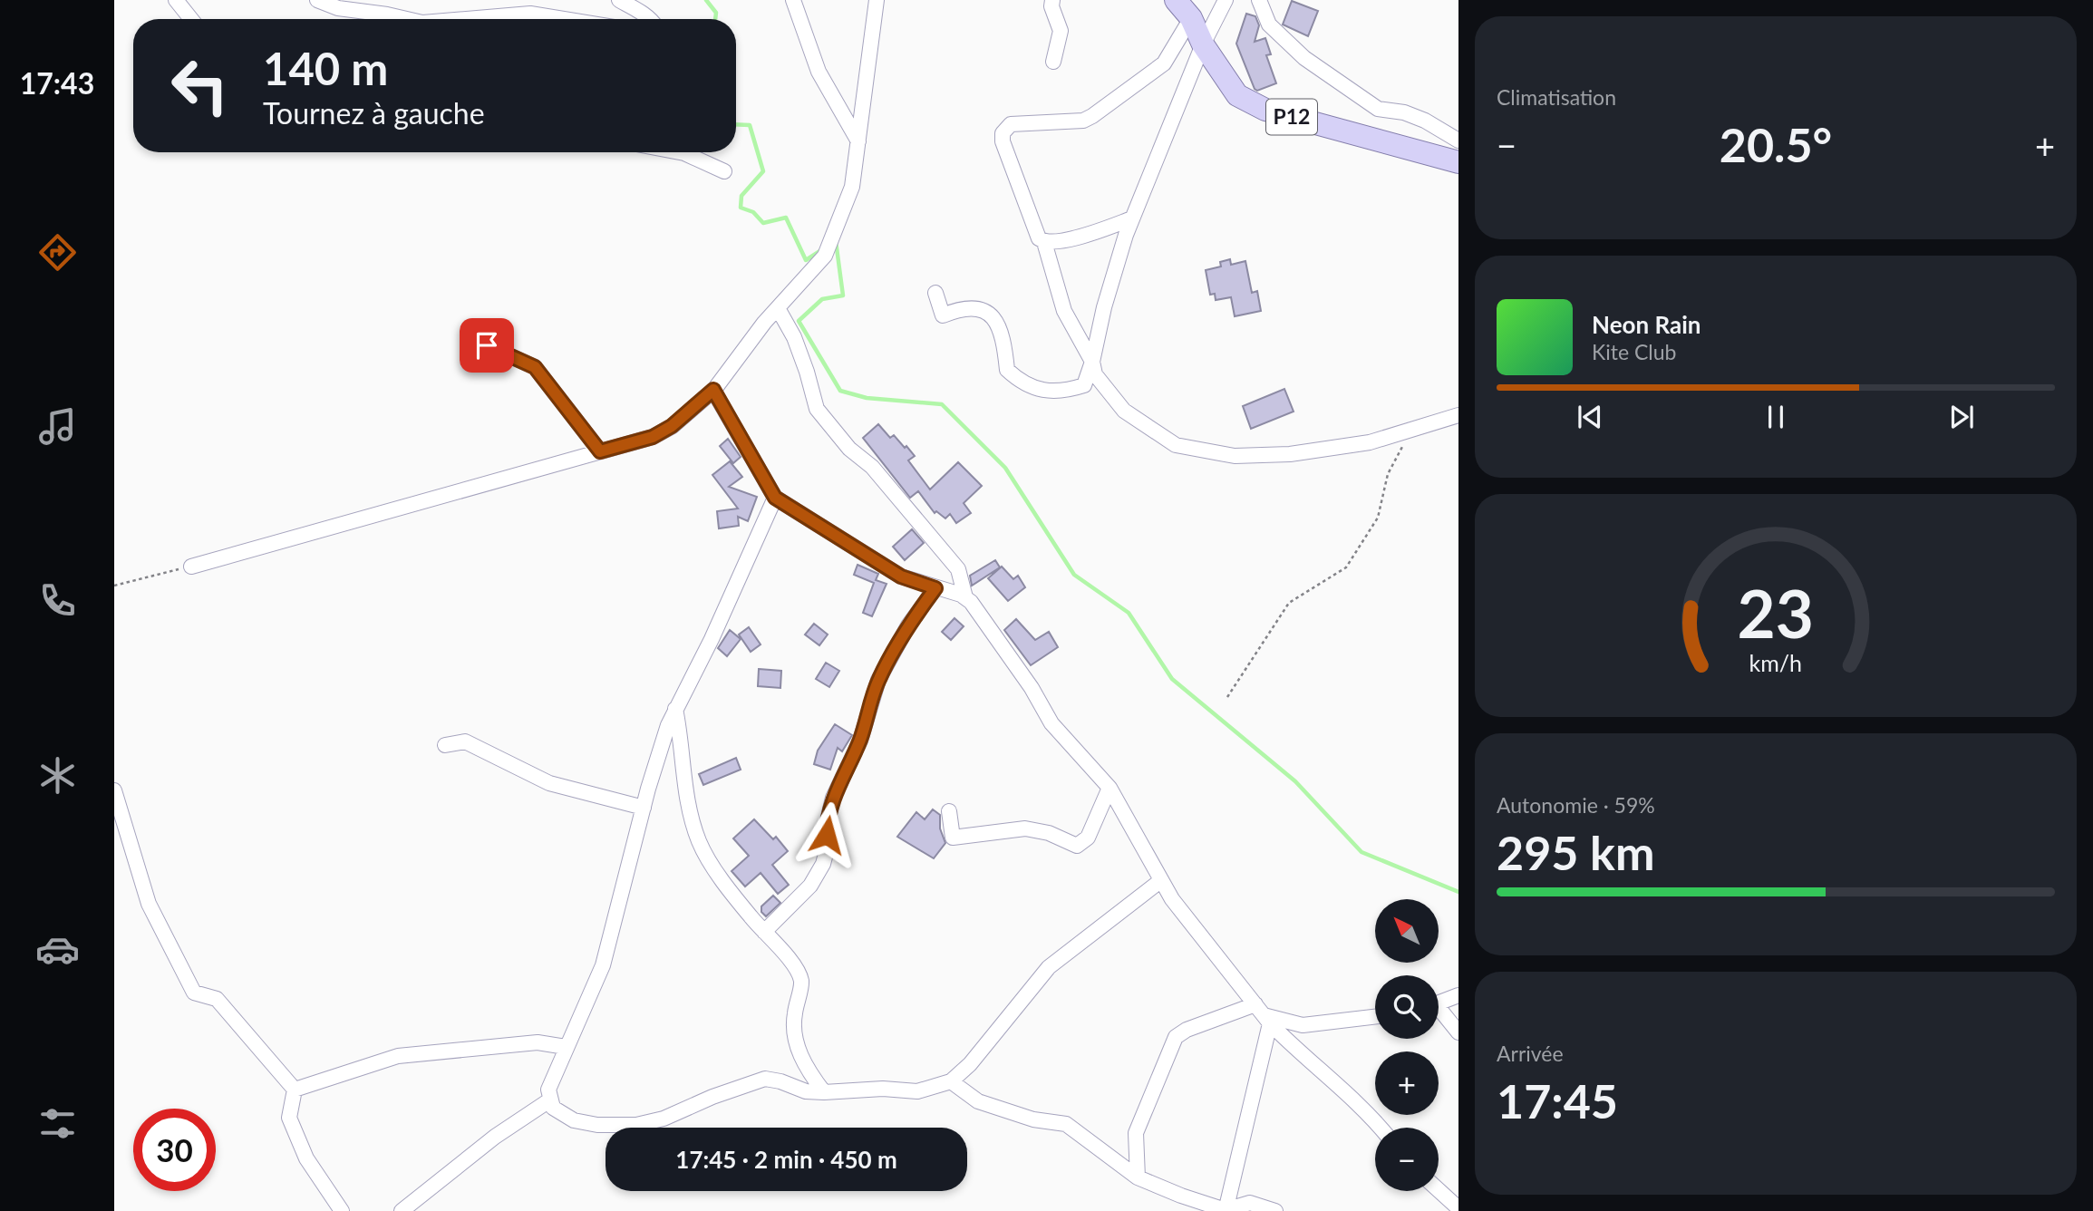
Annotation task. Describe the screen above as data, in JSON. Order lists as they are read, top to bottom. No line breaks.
{"streets":{"main road":["P12"]},"north":"top left","page":{"tabs":"17:43","tile":["Climatisation",["Autonomie · 59%","295 km"],["Arrivée","17:45"]],"turn":["140 m","Tournez à gauche"],"heat":["−","20.5°","+"],"song":["Neon Rain","Kite Club"],"map_buttons":["+","−"],"limit":"30","trip":"17:45 · 2 min · 450 m","gauge":["23","km/h"]}}
